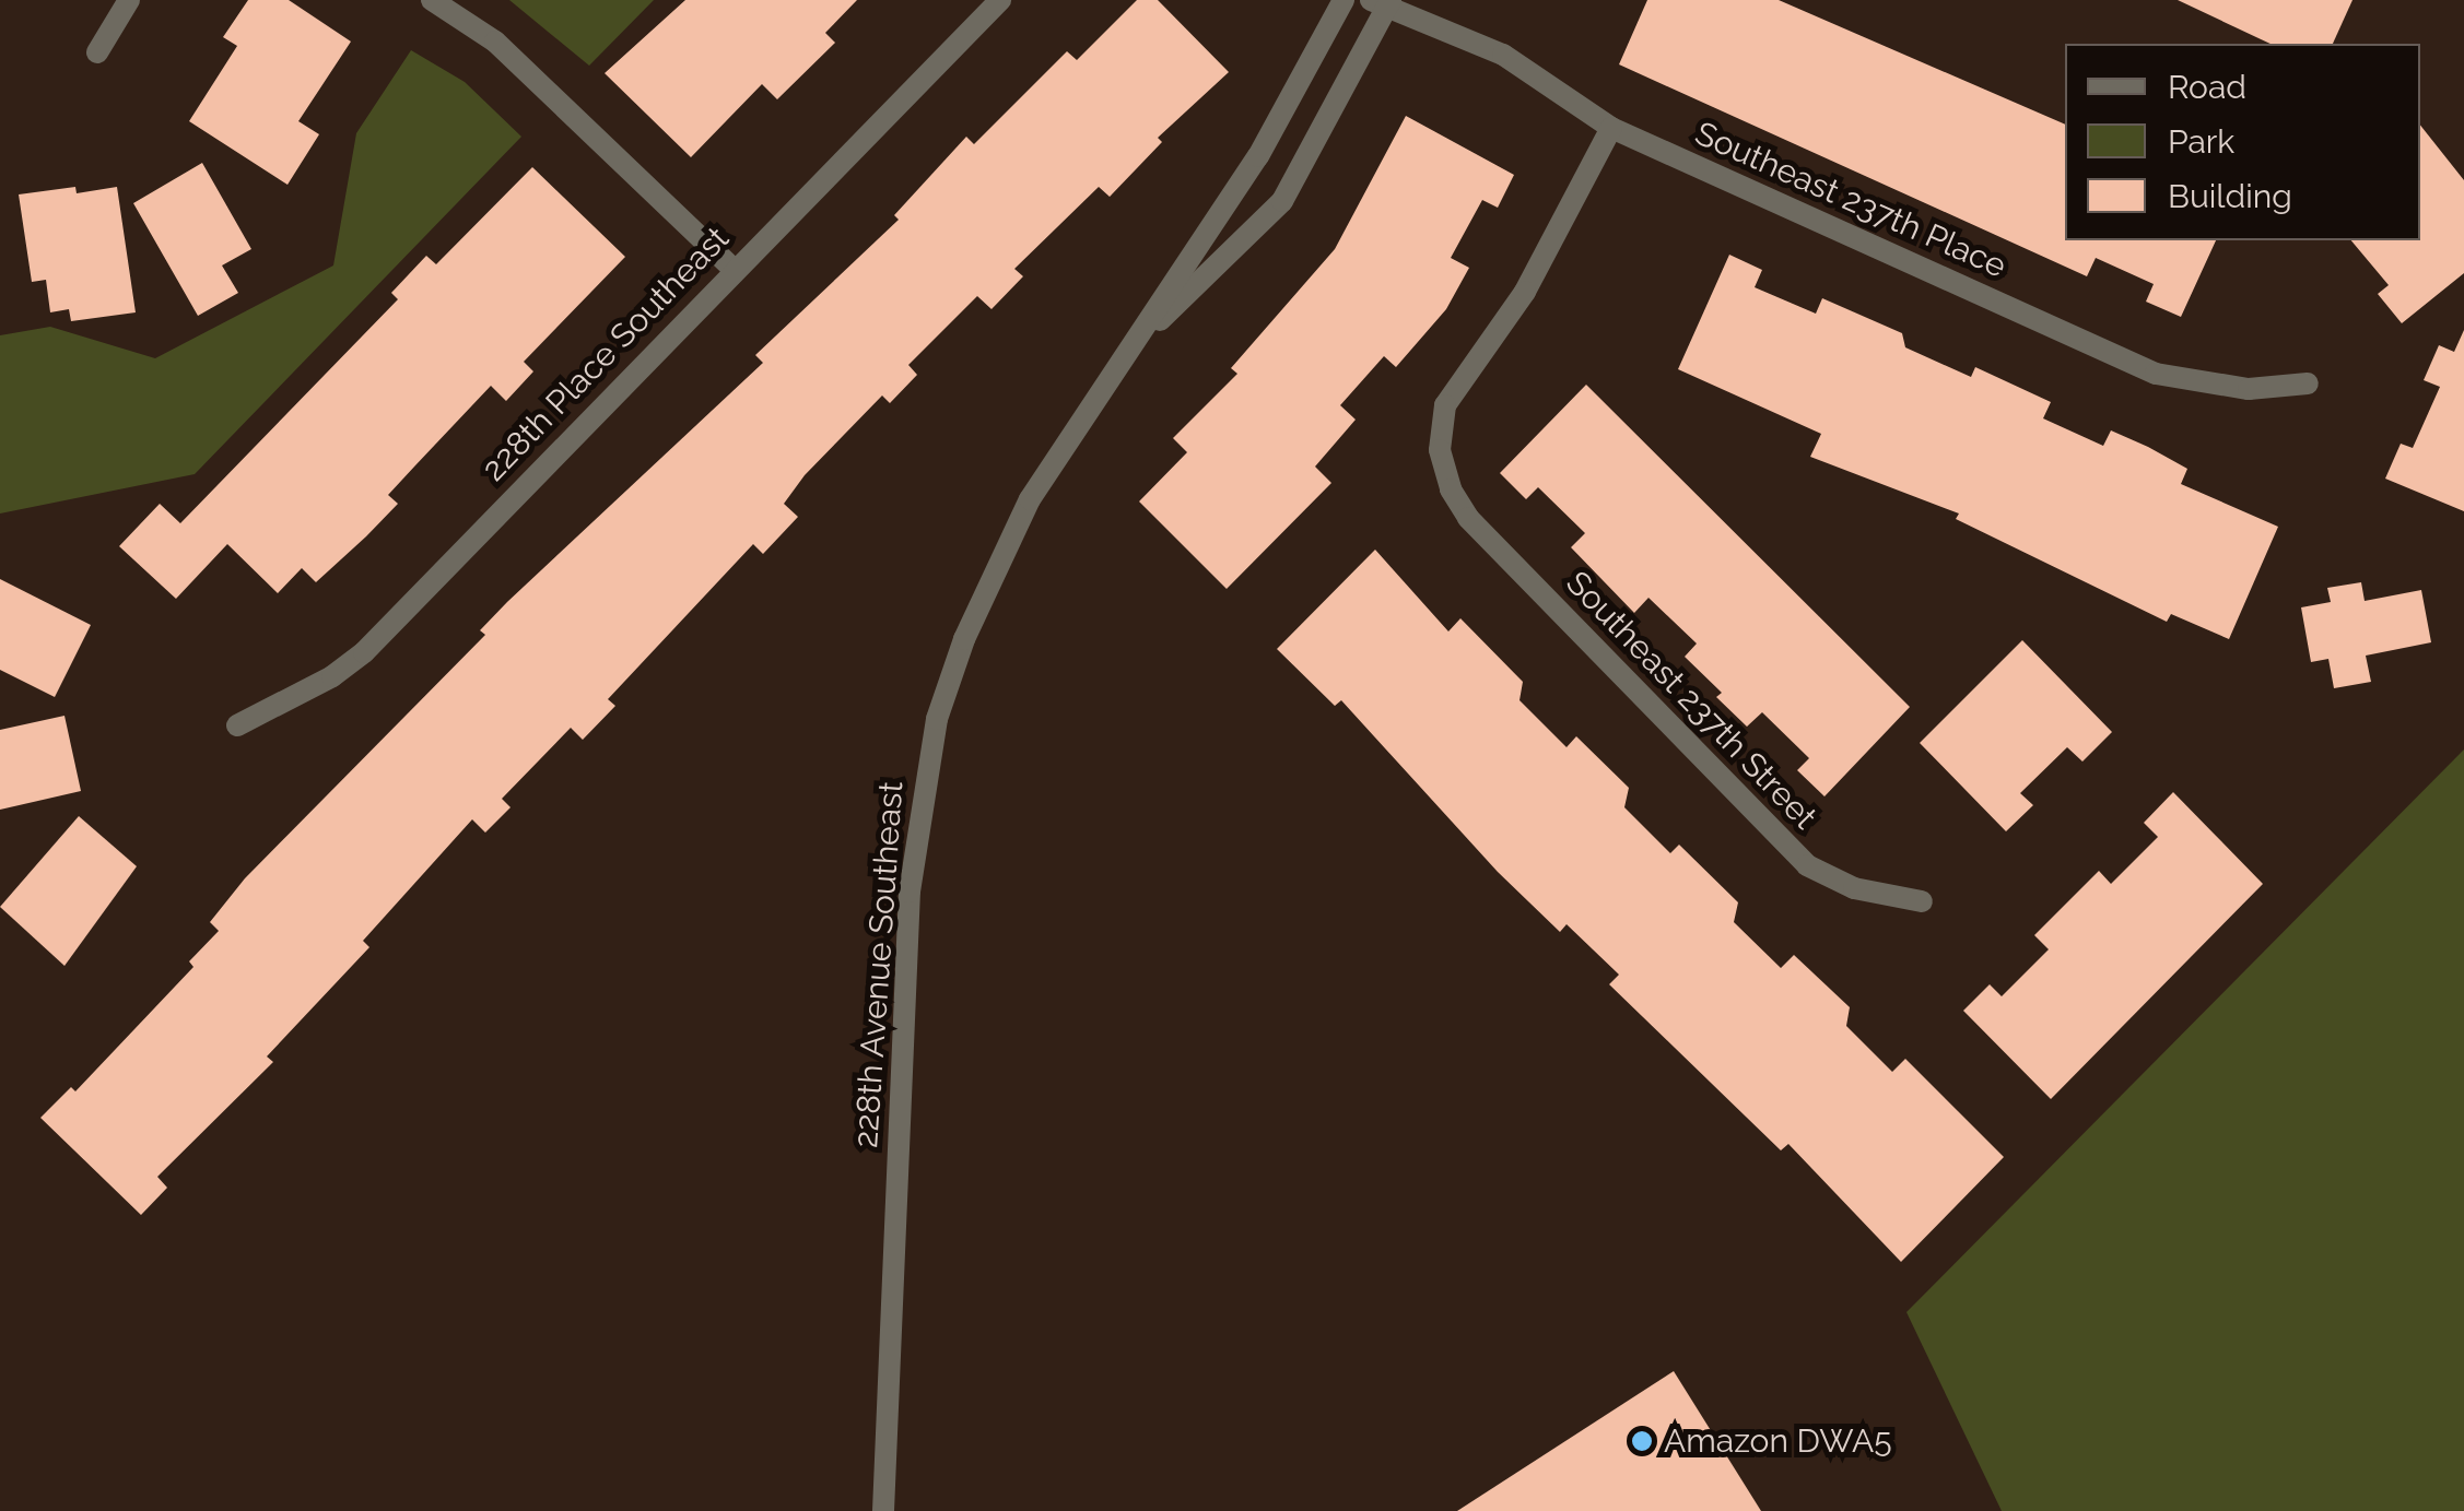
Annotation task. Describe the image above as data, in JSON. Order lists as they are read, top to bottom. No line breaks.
{"streets":{"street":["Southeast 237th Place","228th Place Southeast","Southeast 237th Street","228th Avenue Southeast"]},"crossings":[["Southeast 237th Place","Southeast 237th Street"],["Southeast 237th Place","228th Avenue Southeast"]],"places":["Amazon DWA5"],"legend":["Road","Park","Building"]}
